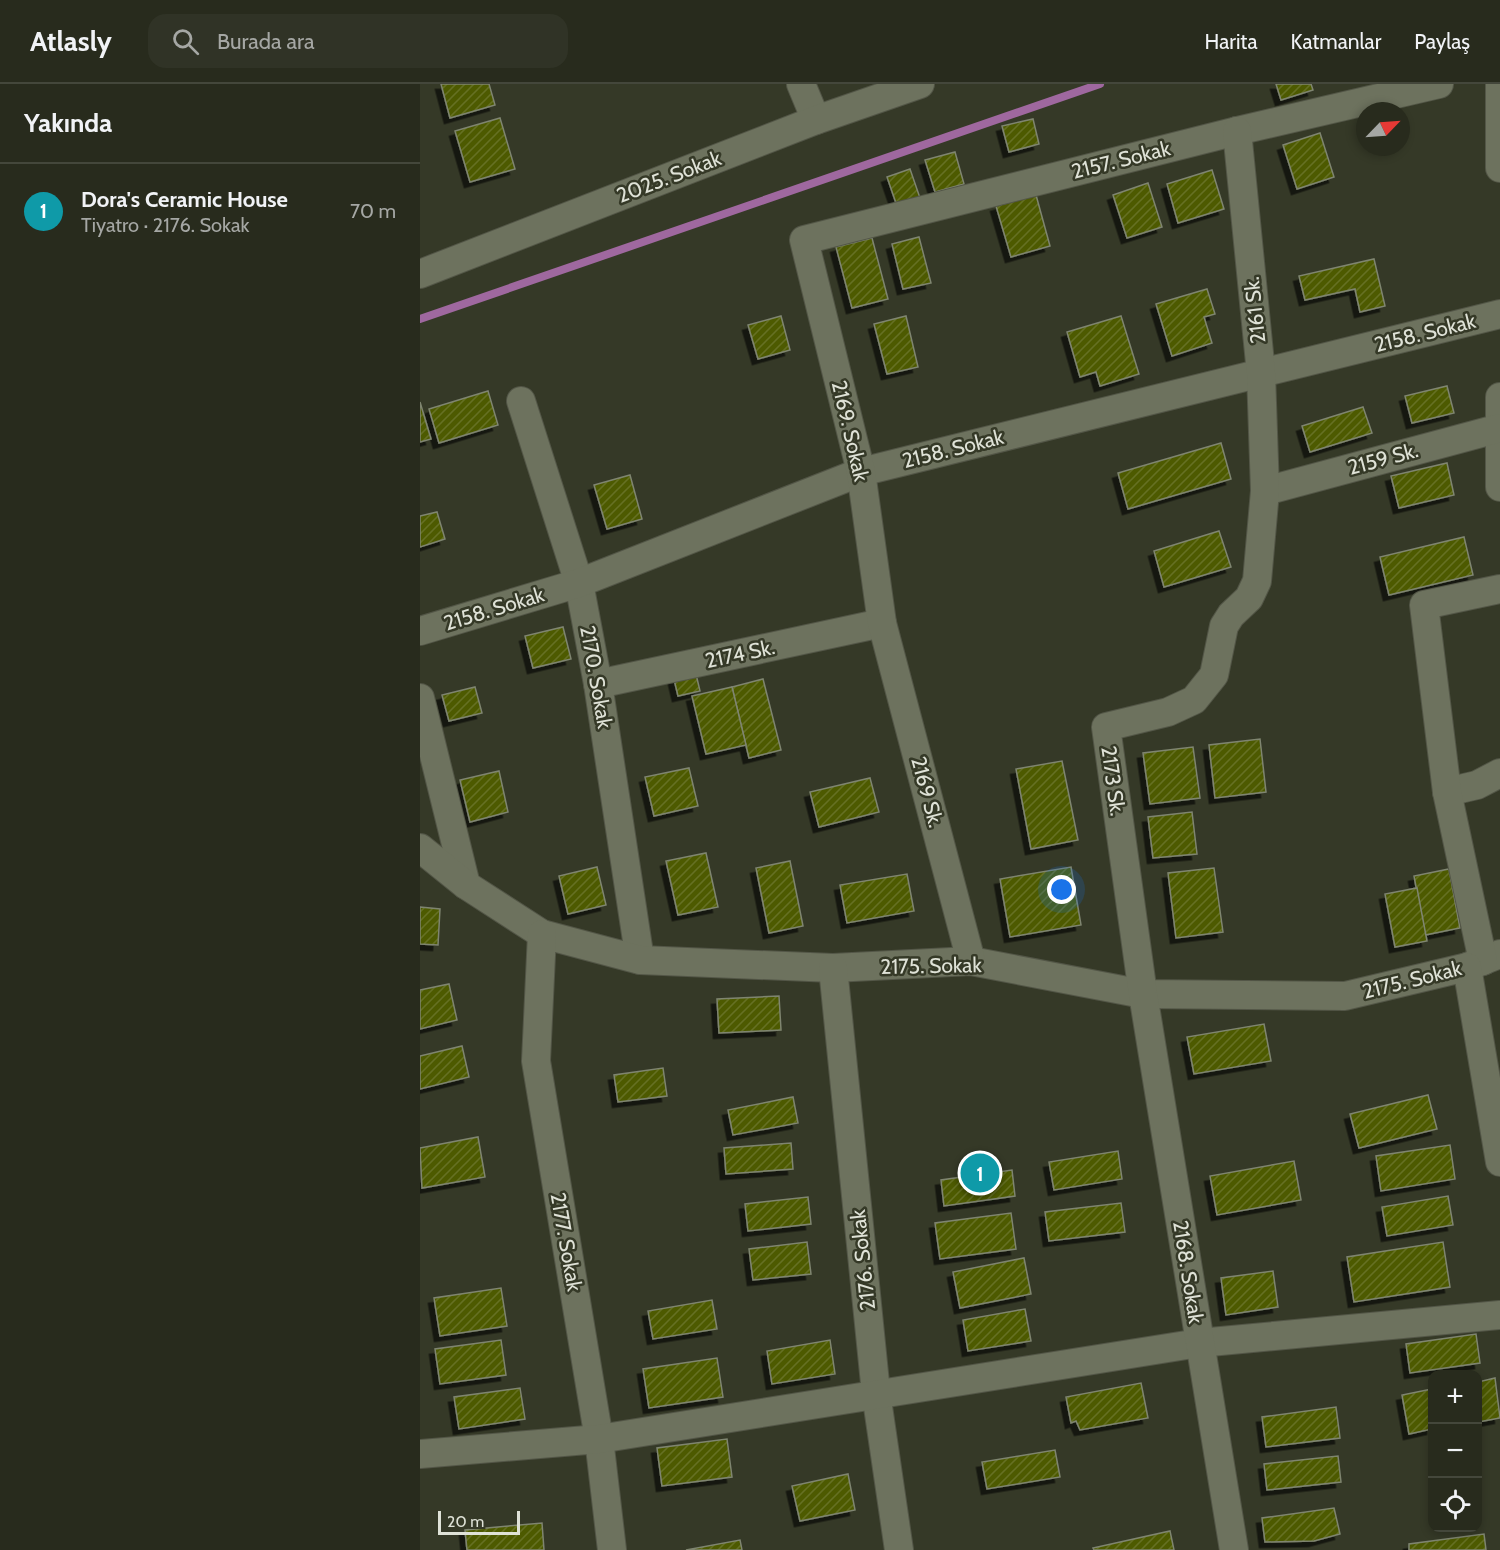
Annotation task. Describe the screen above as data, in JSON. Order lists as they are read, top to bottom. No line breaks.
{"streets":{"street":["2157. Sokak","2025. Sokak","2161 Sk.","2158. Sokak","2169. Sokak","2159 Sk.","2174 Sk.","2170. Sokak","2173 Sk.","2169 Sk.","2175. Sokak","2177. Sokak","2176. Sokak","2168. Sokak"]},"crossings":[["2157. Sokak","2161 Sk."],["2157. Sokak","2169. Sokak"],["2161 Sk.","2158. Sokak"],["2161 Sk.","2159 Sk."],["2161 Sk.","2173 Sk."],["2158. Sokak","2169. Sokak"],["2158. Sokak","2170. Sokak"],["2169. Sokak","2174 Sk."],["2169. Sokak","2169 Sk."],["2174 Sk.","2170. Sokak"],["2174 Sk.","2169 Sk."],["2170. Sokak","2175. Sokak"],["2173 Sk.","2175. Sokak"],["2173 Sk.","2168. Sokak"],["2169 Sk.","2175. Sokak"],["2175. Sokak","2177. Sokak"],["2175. Sokak","2176. Sokak"],["2175. Sokak","2168. Sokak"]],"scale_bar":"20 m","north":"top right","page":{"header":"Atlasly","search":"Burada ara","nav":["Harita","Katmanlar","Paylaş"],"heading":"Yakında","list":[{"mark":"1","name":"Dora's Ceramic House","note":"Tiyatro · 2176. Sokak","value":"70 m"}],"pins":"1","map_buttons":["+","−"],"scale":"20 m"}}
